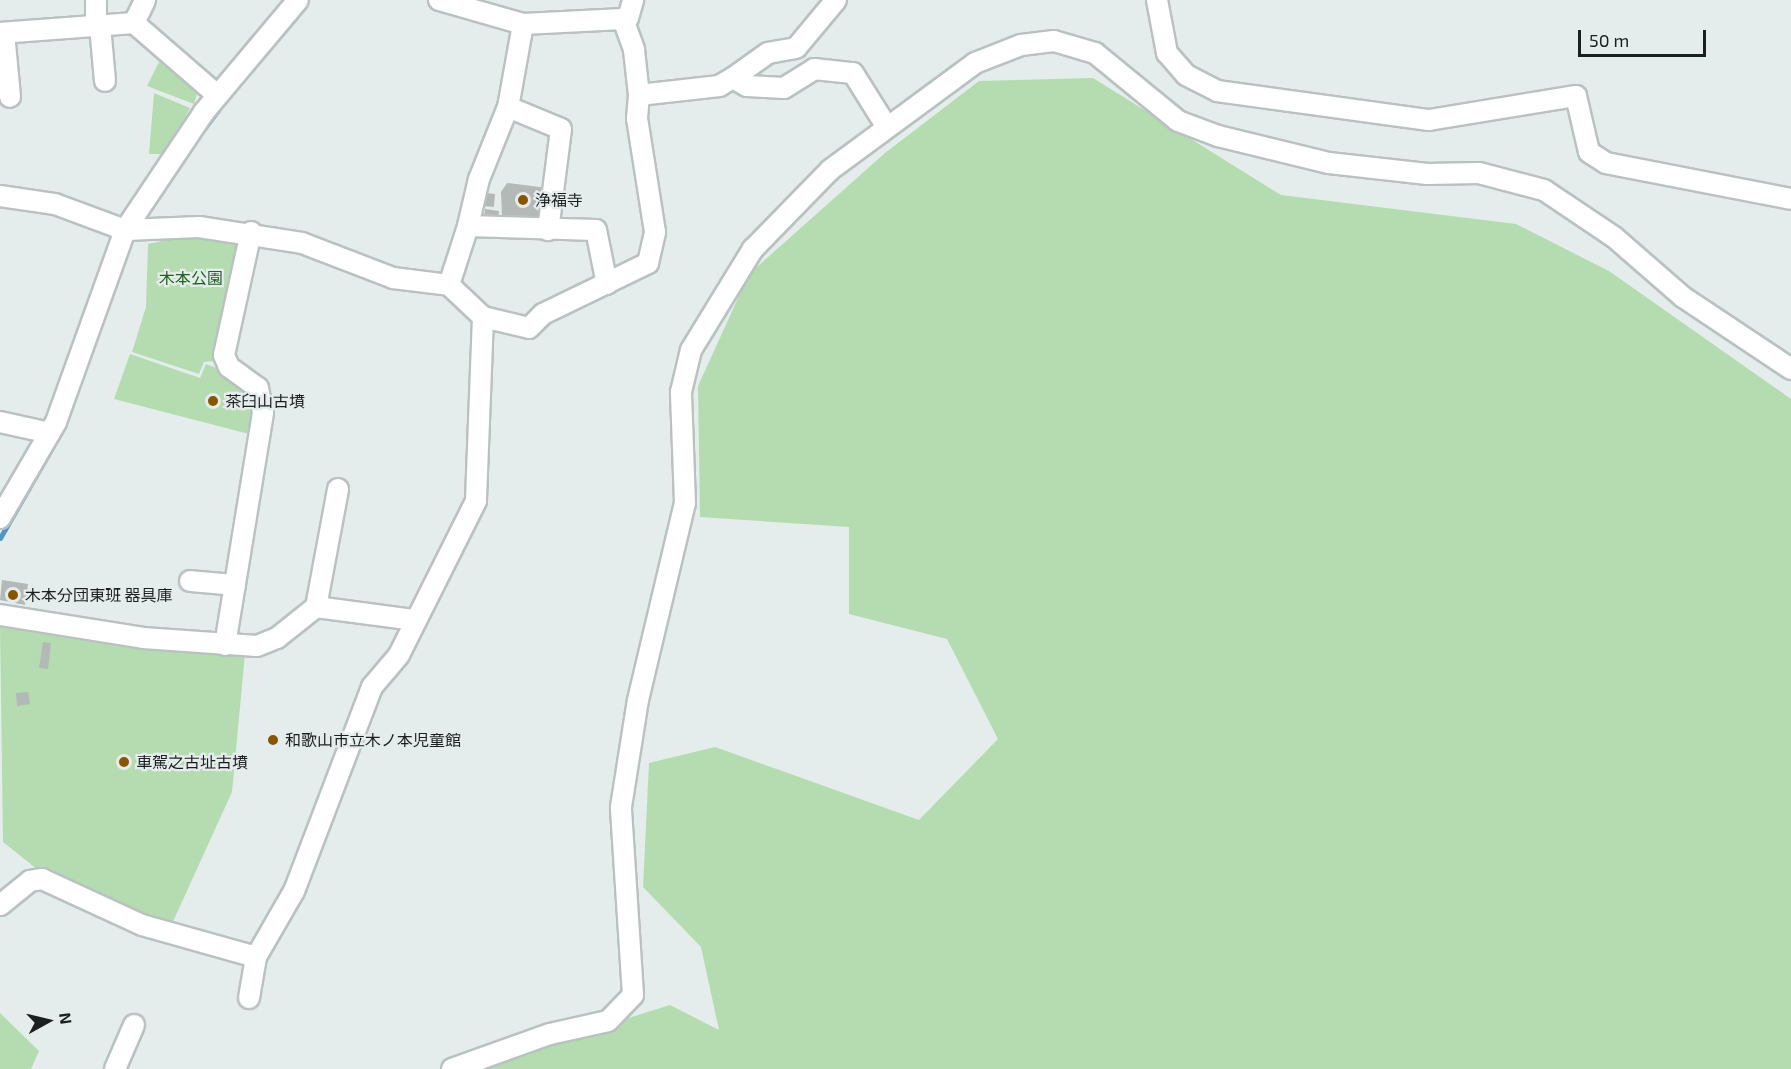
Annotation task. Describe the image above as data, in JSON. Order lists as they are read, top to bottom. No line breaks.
{"parks":["木本公園"],"places":["浄福寺","茶臼山古墳","木本分団東班 器具庫","和歌山市立木ノ本児童館","車駕之古址古墳"],"scale_bar":"50 m","north":"right"}
